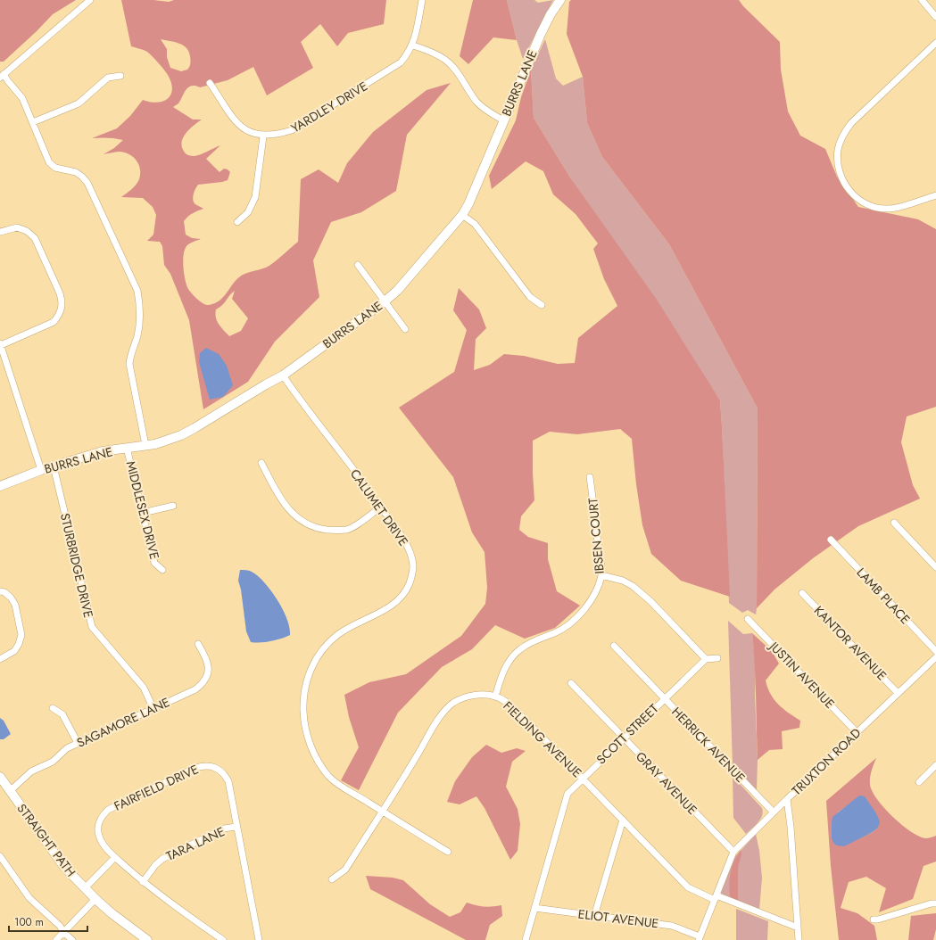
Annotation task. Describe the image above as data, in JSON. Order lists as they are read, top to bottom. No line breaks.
{"streets":{"street":["BURRS LANE","YARDLEY DRIVE","CALUMET DRIVE","MIDDLESEX DRIVE","IBSEN COURT","STURBRIDGE DRIVE","LAMB PLACE","KANTOR AVENUE","JUSTIN AVENUE","SAGAMORE LANE","SCOTT STREET","FIELDING AVENUE","HERRICK AVENUE","TRUXTON ROAD","GRAY AVENUE","FAIRFIELD DRIVE","STRAIGHT PATH","TARA LANE","ELIOT AVENUE"]},"crossings":[["BURRS LANE","CALUMET DRIVE"],["BURRS LANE","MIDDLESEX DRIVE"],["BURRS LANE","STURBRIDGE DRIVE"],["CALUMET DRIVE","FIELDING AVENUE"],["IBSEN COURT","FIELDING AVENUE"],["STURBRIDGE DRIVE","SAGAMORE LANE"],["KANTOR AVENUE","TRUXTON ROAD"],["JUSTIN AVENUE","TRUXTON ROAD"],["SAGAMORE LANE","STRAIGHT PATH"],["SCOTT STREET","FIELDING AVENUE"],["SCOTT STREET","HERRICK AVENUE"],["SCOTT STREET","GRAY AVENUE"],["SCOTT STREET","ELIOT AVENUE"],["FIELDING AVENUE","TRUXTON ROAD"],["FAIRFIELD DRIVE","TARA LANE"]],"scale_bar":"100 m"}
